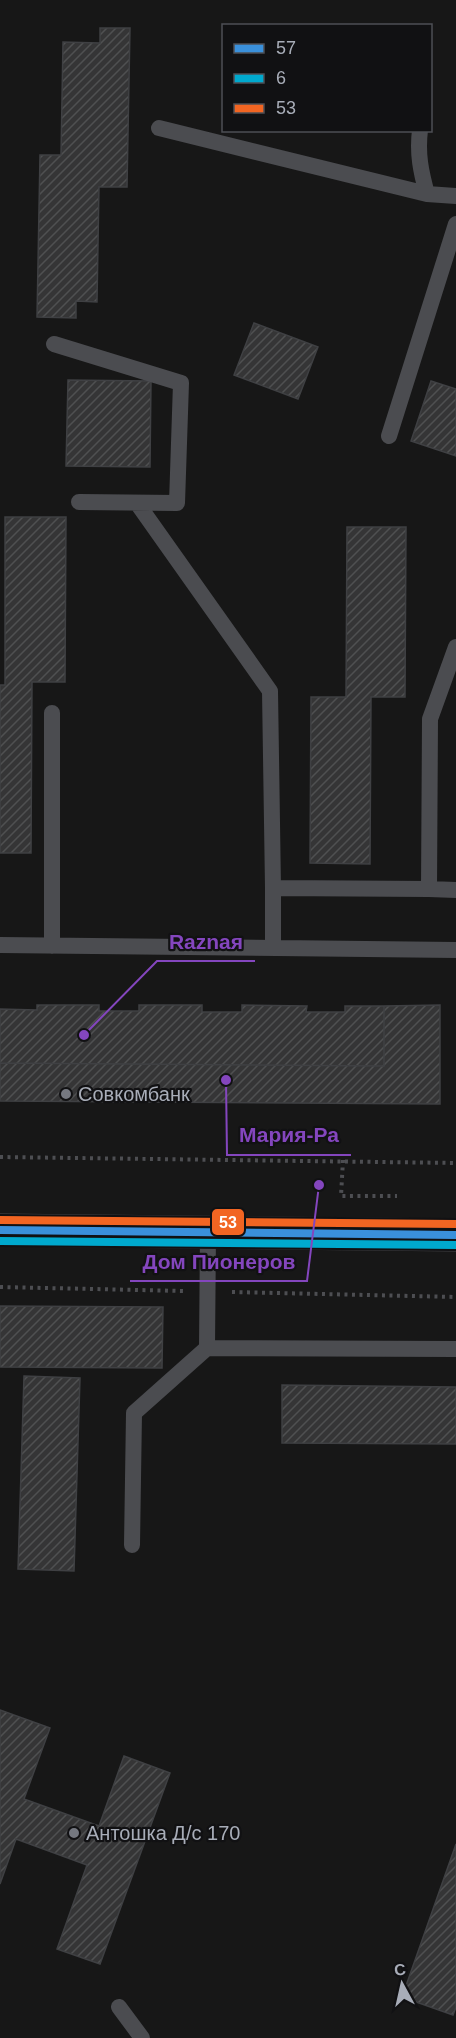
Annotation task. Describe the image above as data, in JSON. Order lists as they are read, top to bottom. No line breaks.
{"places":["Raznaя","Мария-Ра","Совкомбанк","Дом Пионеров","Антошка Д/с 170"],"lines":["transit line 53","transit line 57","transit line 6"],"legend":["57","6","53"],"north":"top"}
